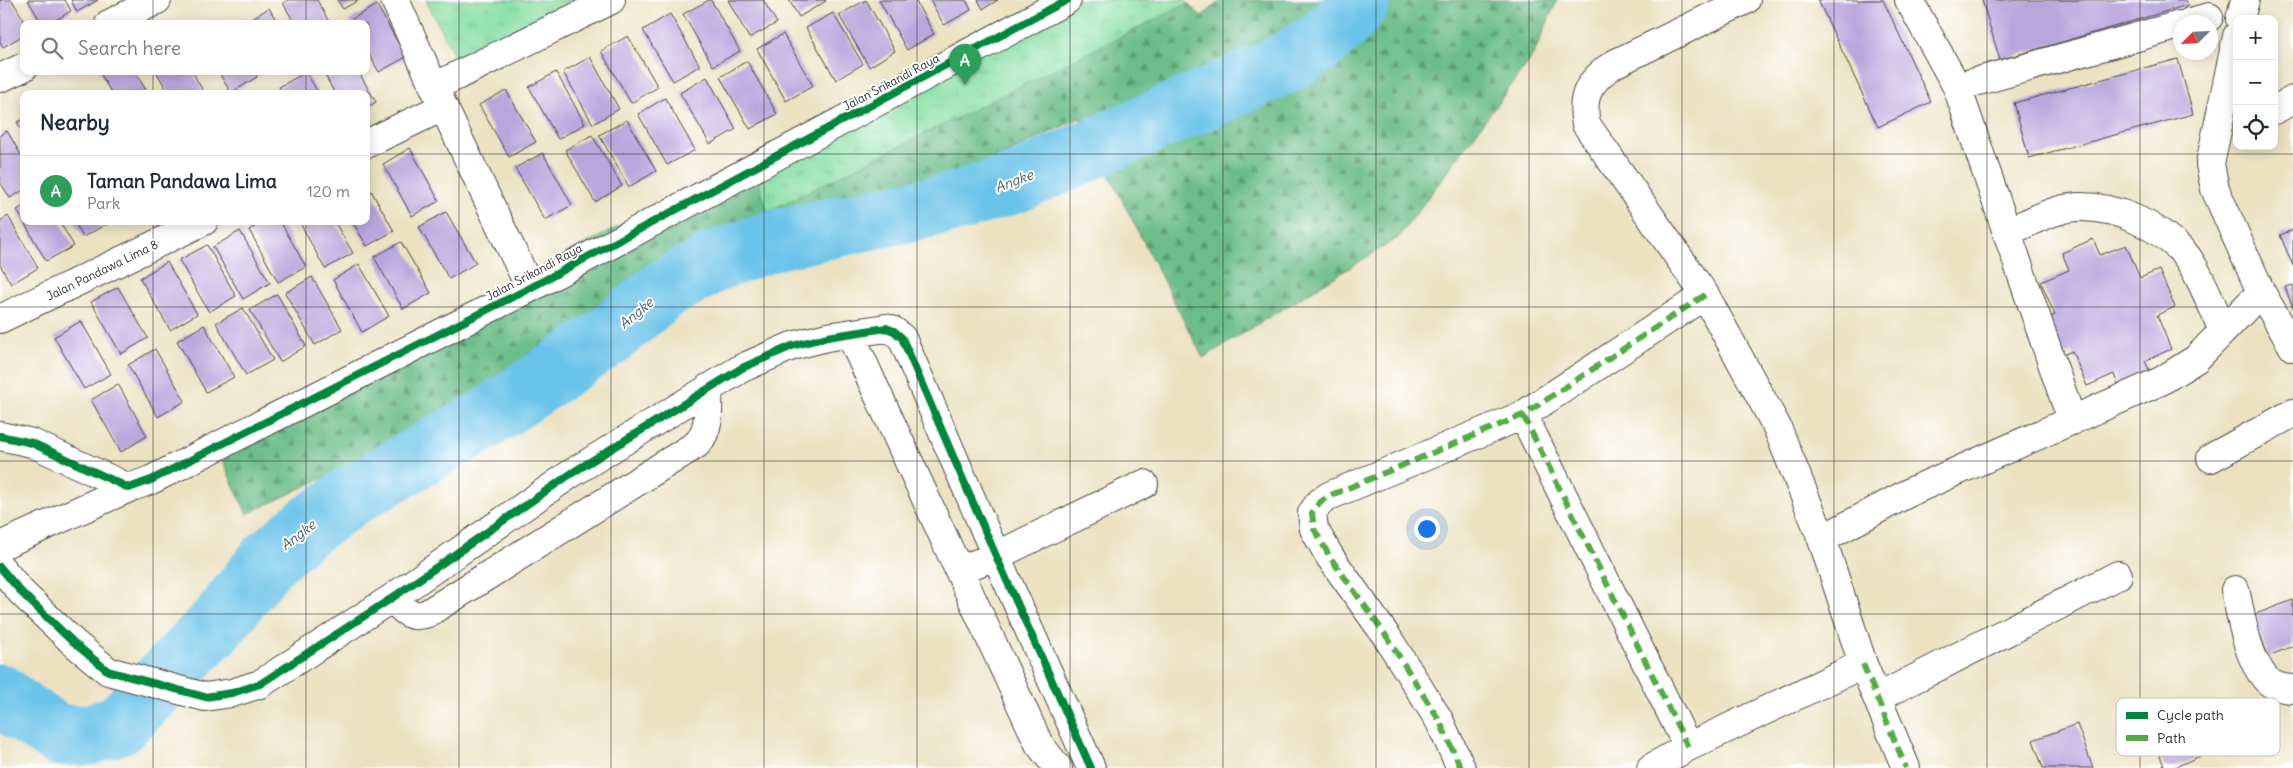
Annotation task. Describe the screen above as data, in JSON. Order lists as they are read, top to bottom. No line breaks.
{"streets":{"street":["Jalan Srikandi Raya","Jalan Pandawa Lima 8"]},"water":["Angke"],"legend":["Cycle path","Path"],"north":"bottom left","page":{"map_buttons":["+","−"],"search":"Search here","pins":"A","heading":"Nearby","list":[{"mark":"A","name":"Taman Pandawa Lima","note":"Park","value":"120 m"}]}}
